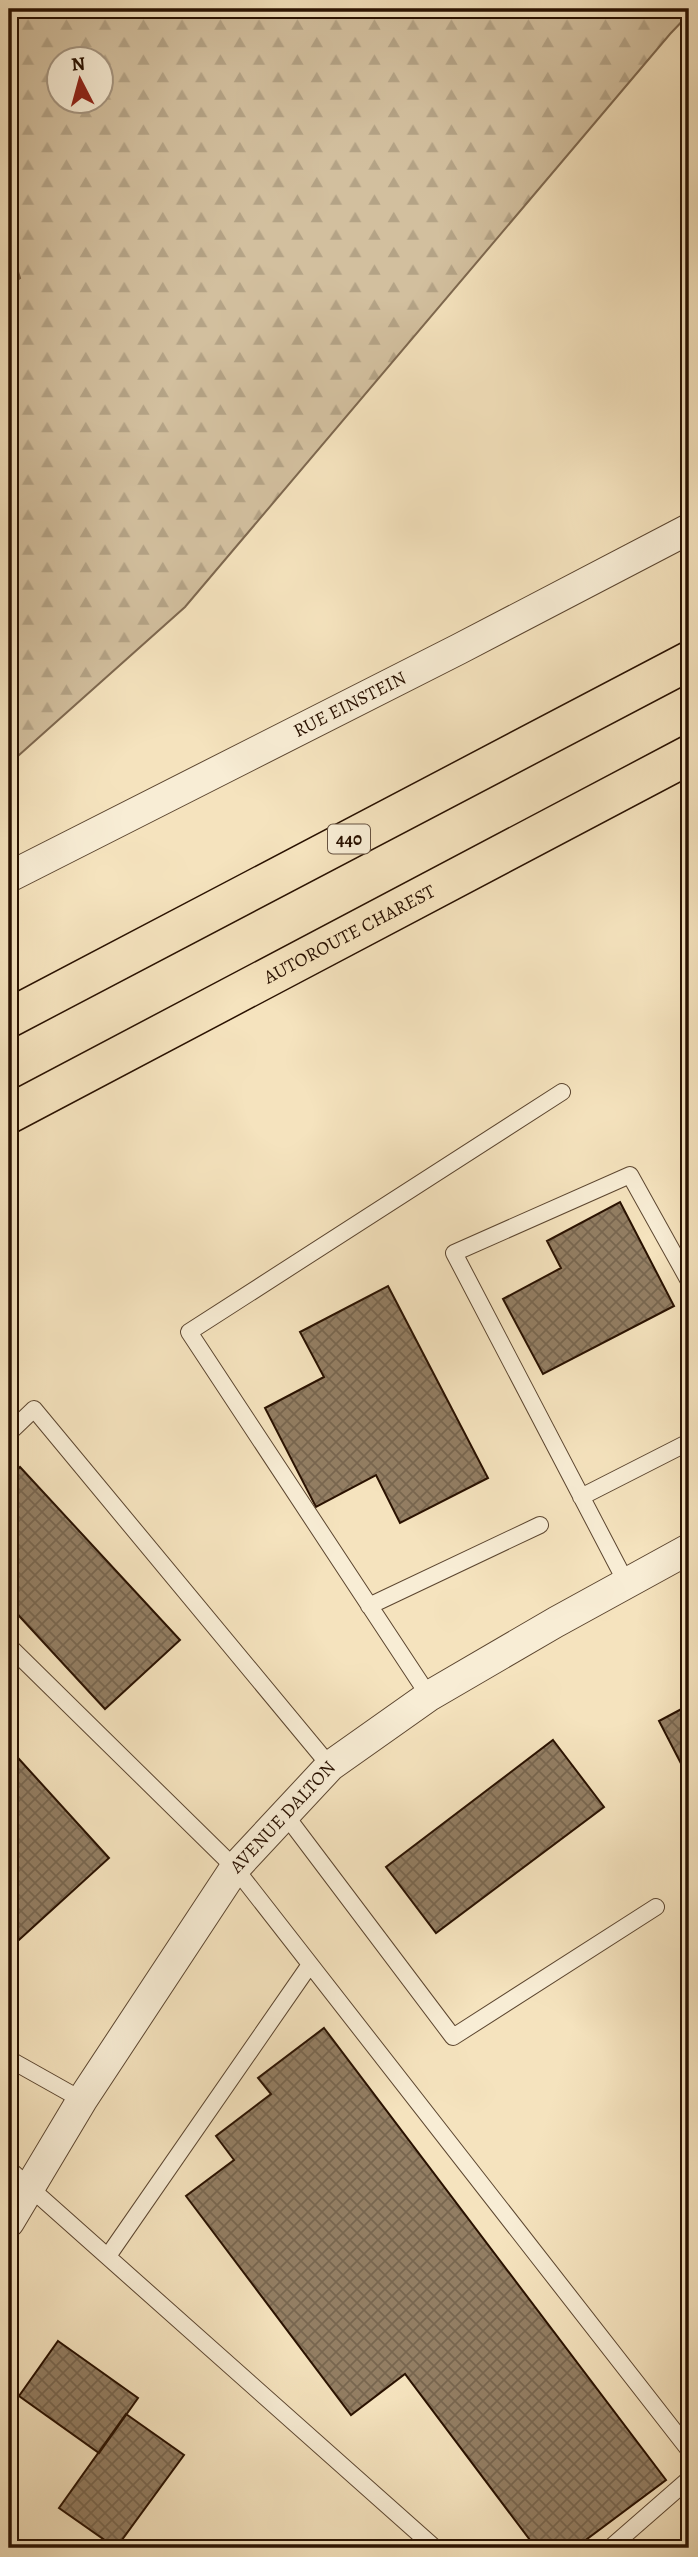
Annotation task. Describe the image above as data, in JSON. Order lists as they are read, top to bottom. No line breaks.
{"streets":{"highway":["440","AUTOROUTE CHAREST"],"street":["RUE EINSTEIN","AVENUE DALTON"]},"north":"top"}
